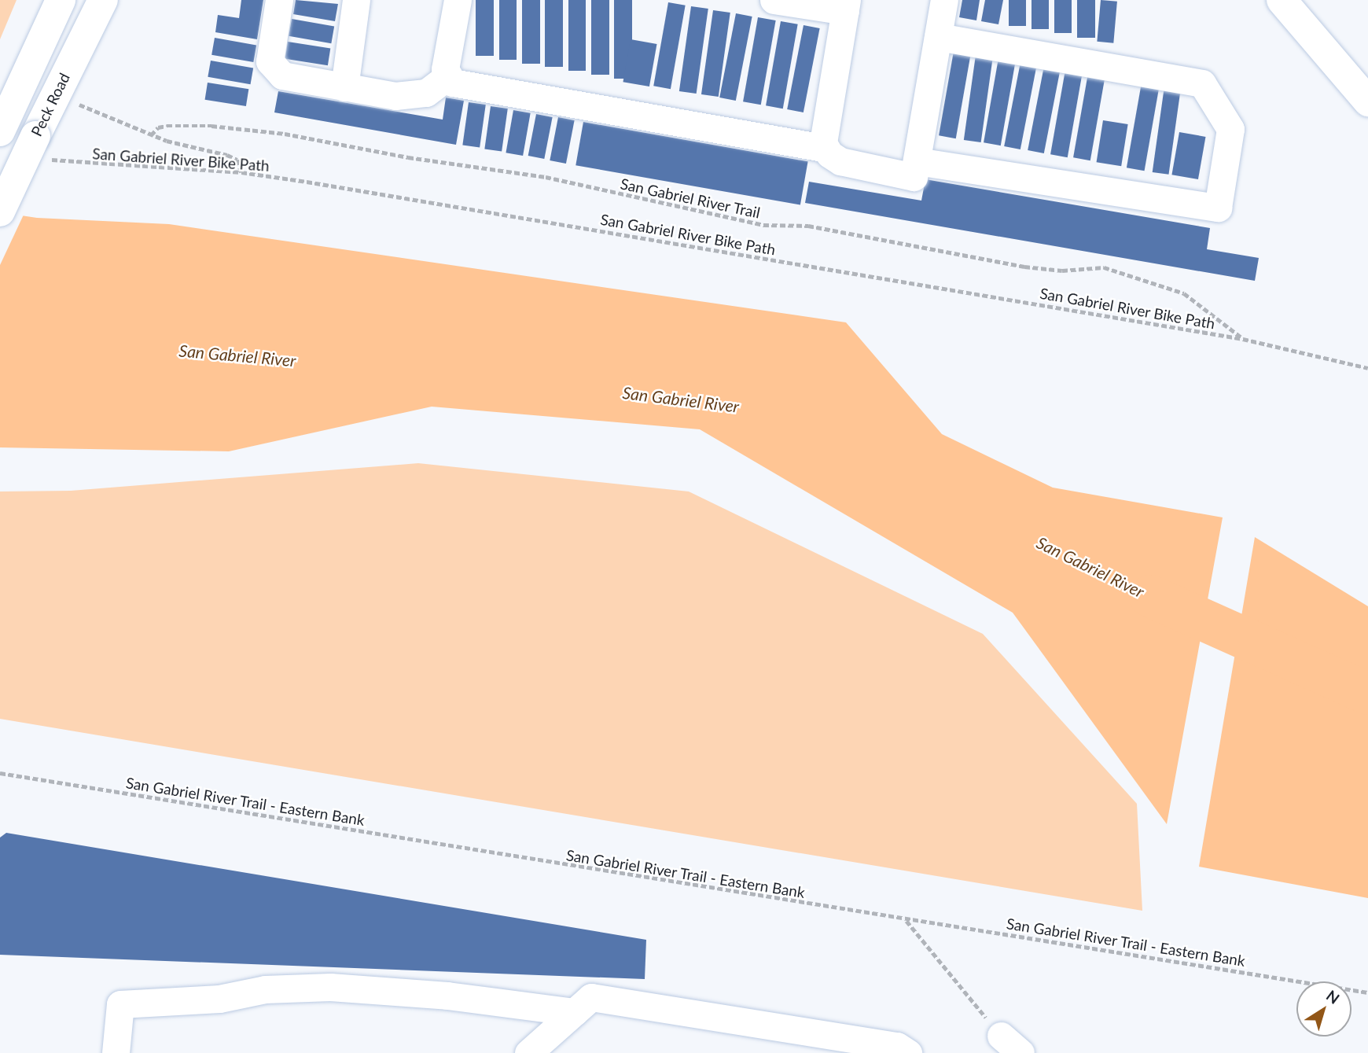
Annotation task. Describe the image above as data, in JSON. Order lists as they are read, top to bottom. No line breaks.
{"streets":{"main road":["Peck Road"],"path":["San Gabriel River Bike Path","San Gabriel River Trail","San Gabriel River Trail - Eastern Bank"]},"crossings":[["Peck Road","San Gabriel River Bike Path"],["San Gabriel River Bike Path","San Gabriel River Trail"]],"water":["San Gabriel River"],"north":"top right"}
